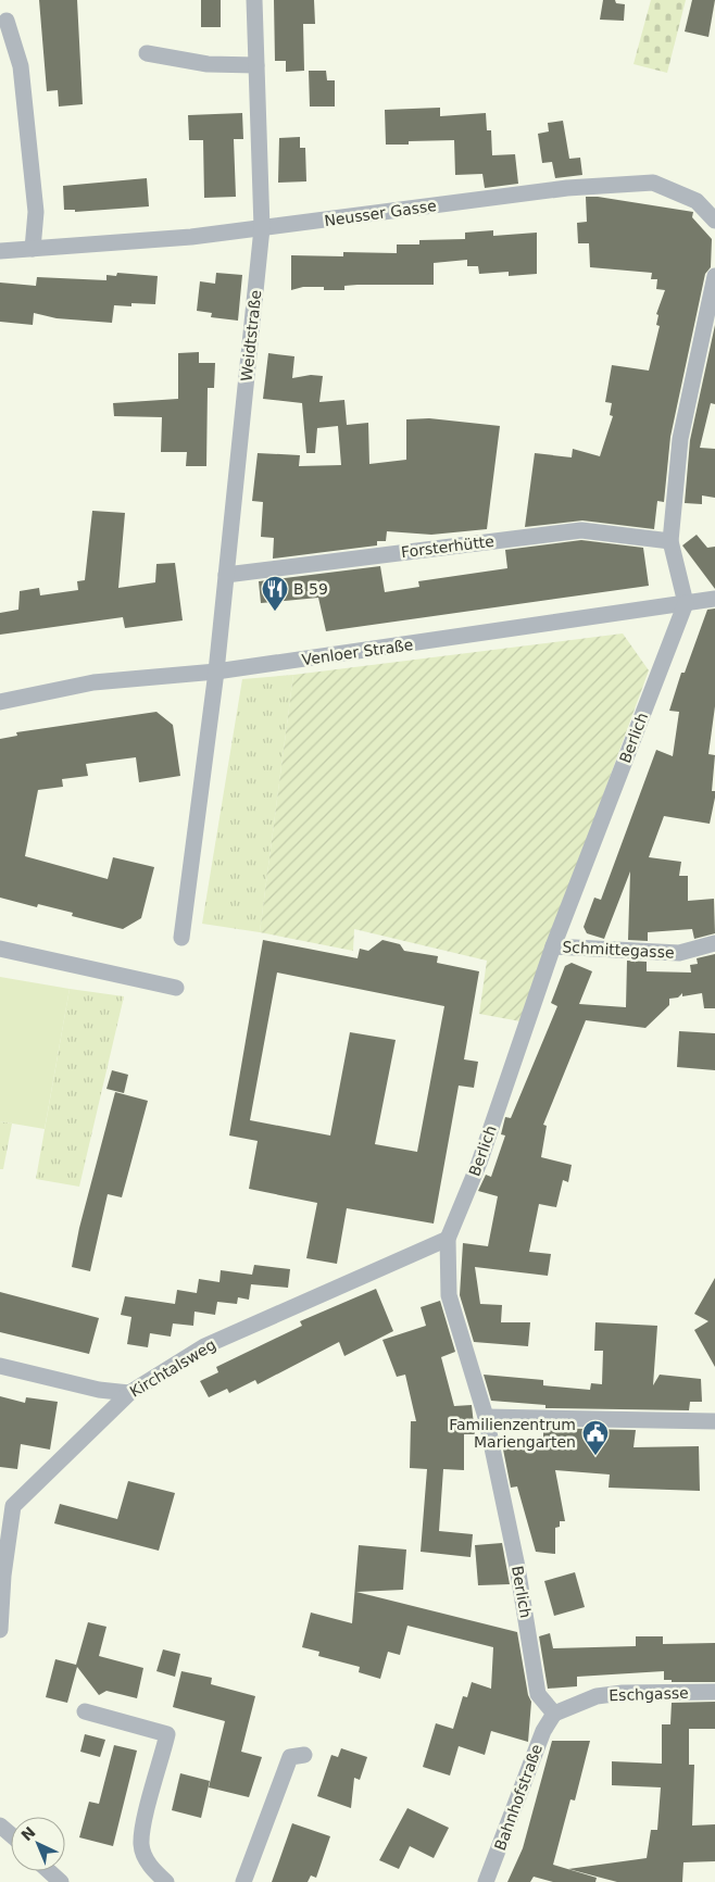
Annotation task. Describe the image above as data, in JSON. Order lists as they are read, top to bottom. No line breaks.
{"streets":{"street":["Neusser Gasse","Weidtstraße","Forsterhütte","Venloer Straße","Berlich","Schmittegasse","Kirchtalsweg","Eschgasse","Bahnhofstraße"]},"crossings":[["Neusser Gasse","Weidtstraße"],["Weidtstraße","Forsterhütte"],["Weidtstraße","Venloer Straße"],["Venloer Straße","Berlich"],["Berlich","Schmittegasse"],["Berlich","Kirchtalsweg"],["Berlich","Eschgasse"],["Berlich","Bahnhofstraße"],["Eschgasse","Bahnhofstraße"]],"places":{"restaurant":["B 59"],"public building":["Familienzentrum Mariengarten"]},"north":"top left"}
